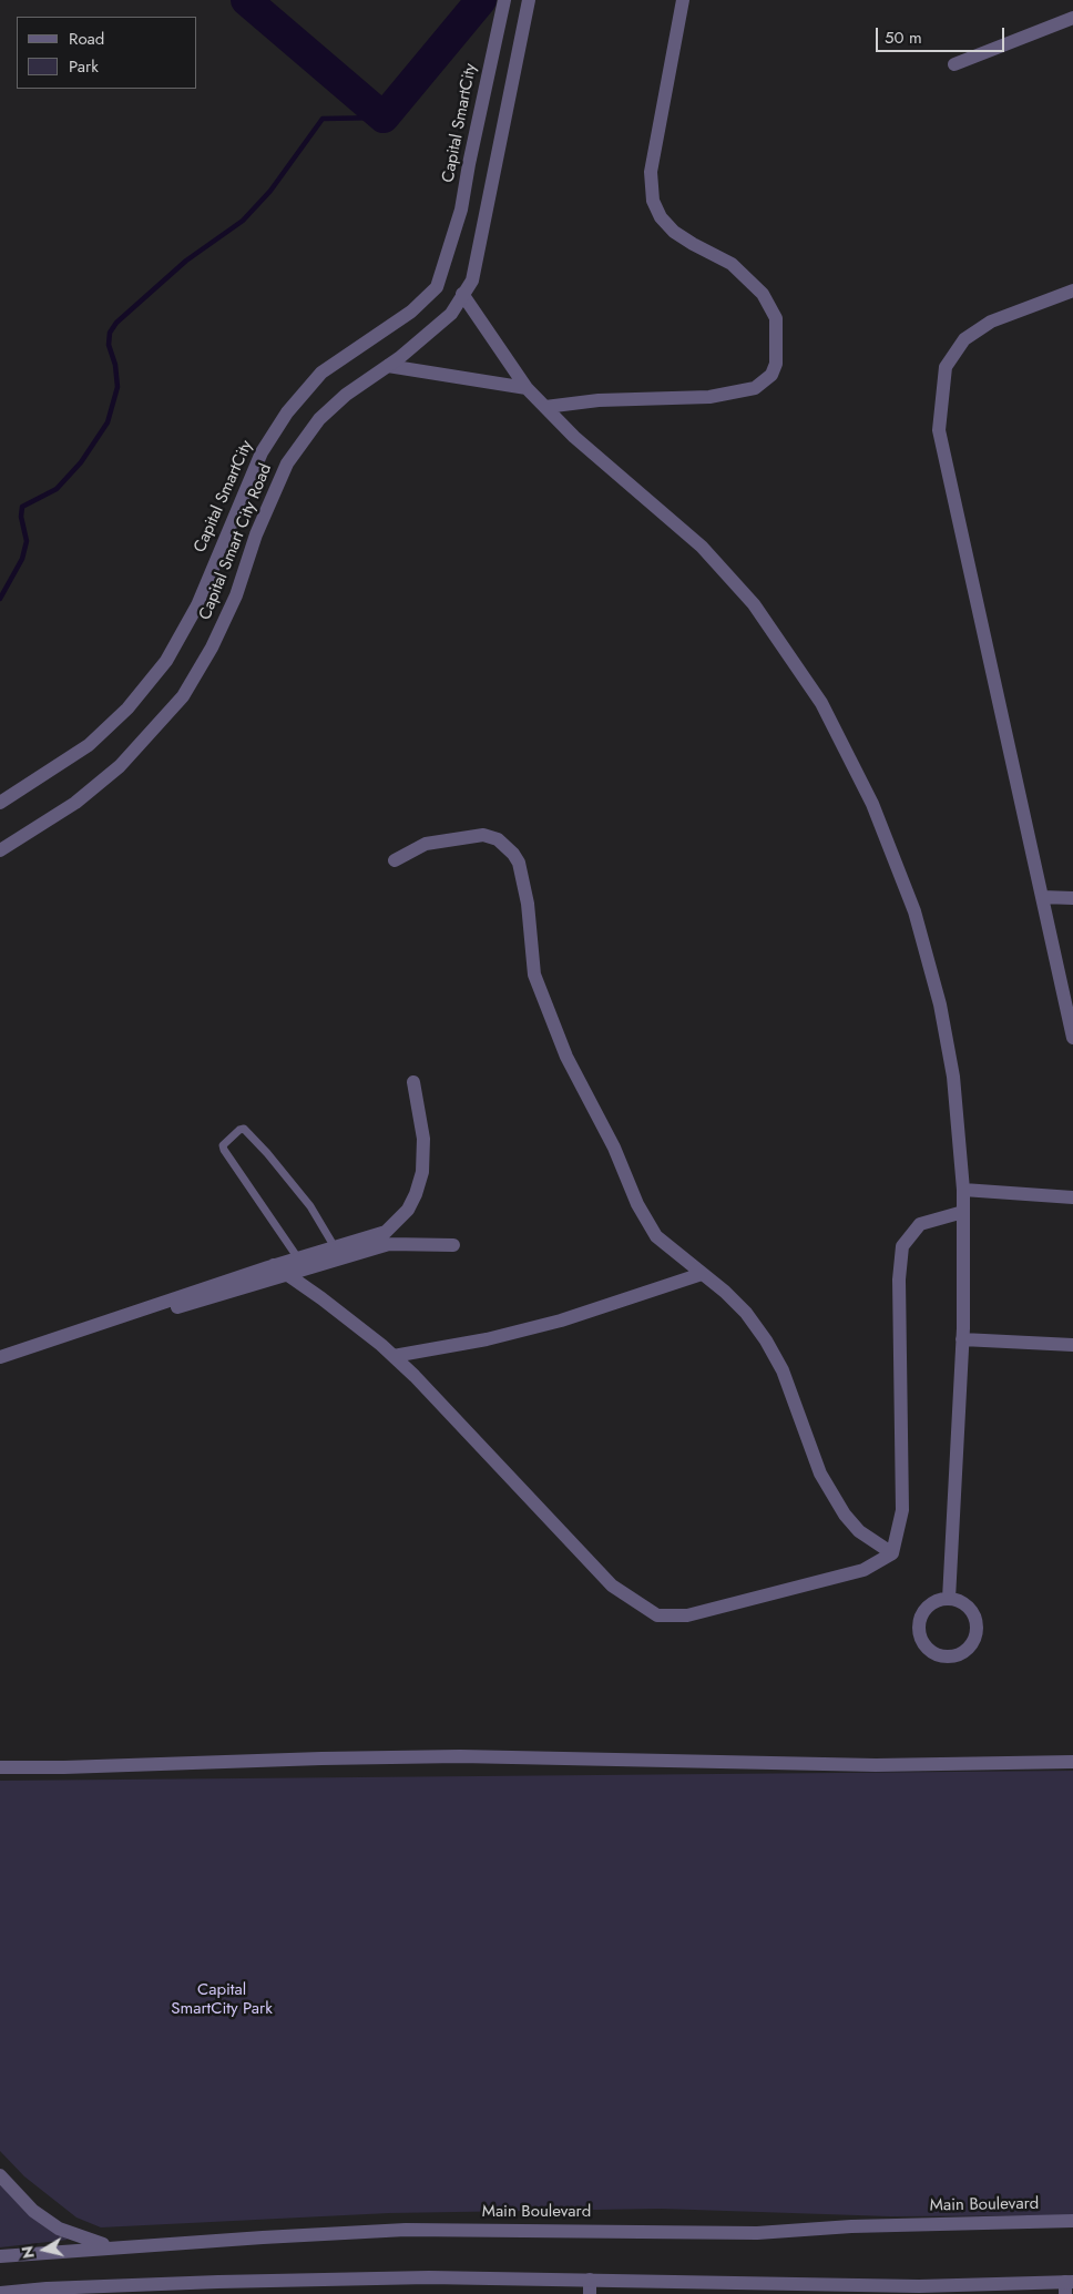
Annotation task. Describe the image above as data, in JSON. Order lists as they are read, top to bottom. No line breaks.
{"streets":{"street":["Capital SmartCity","Capital Smart City Road","Main Boulevard"]},"parks":["Capital SmartCity Park"],"legend":["Road","Park"],"scale_bar":"50 m","north":"left"}
